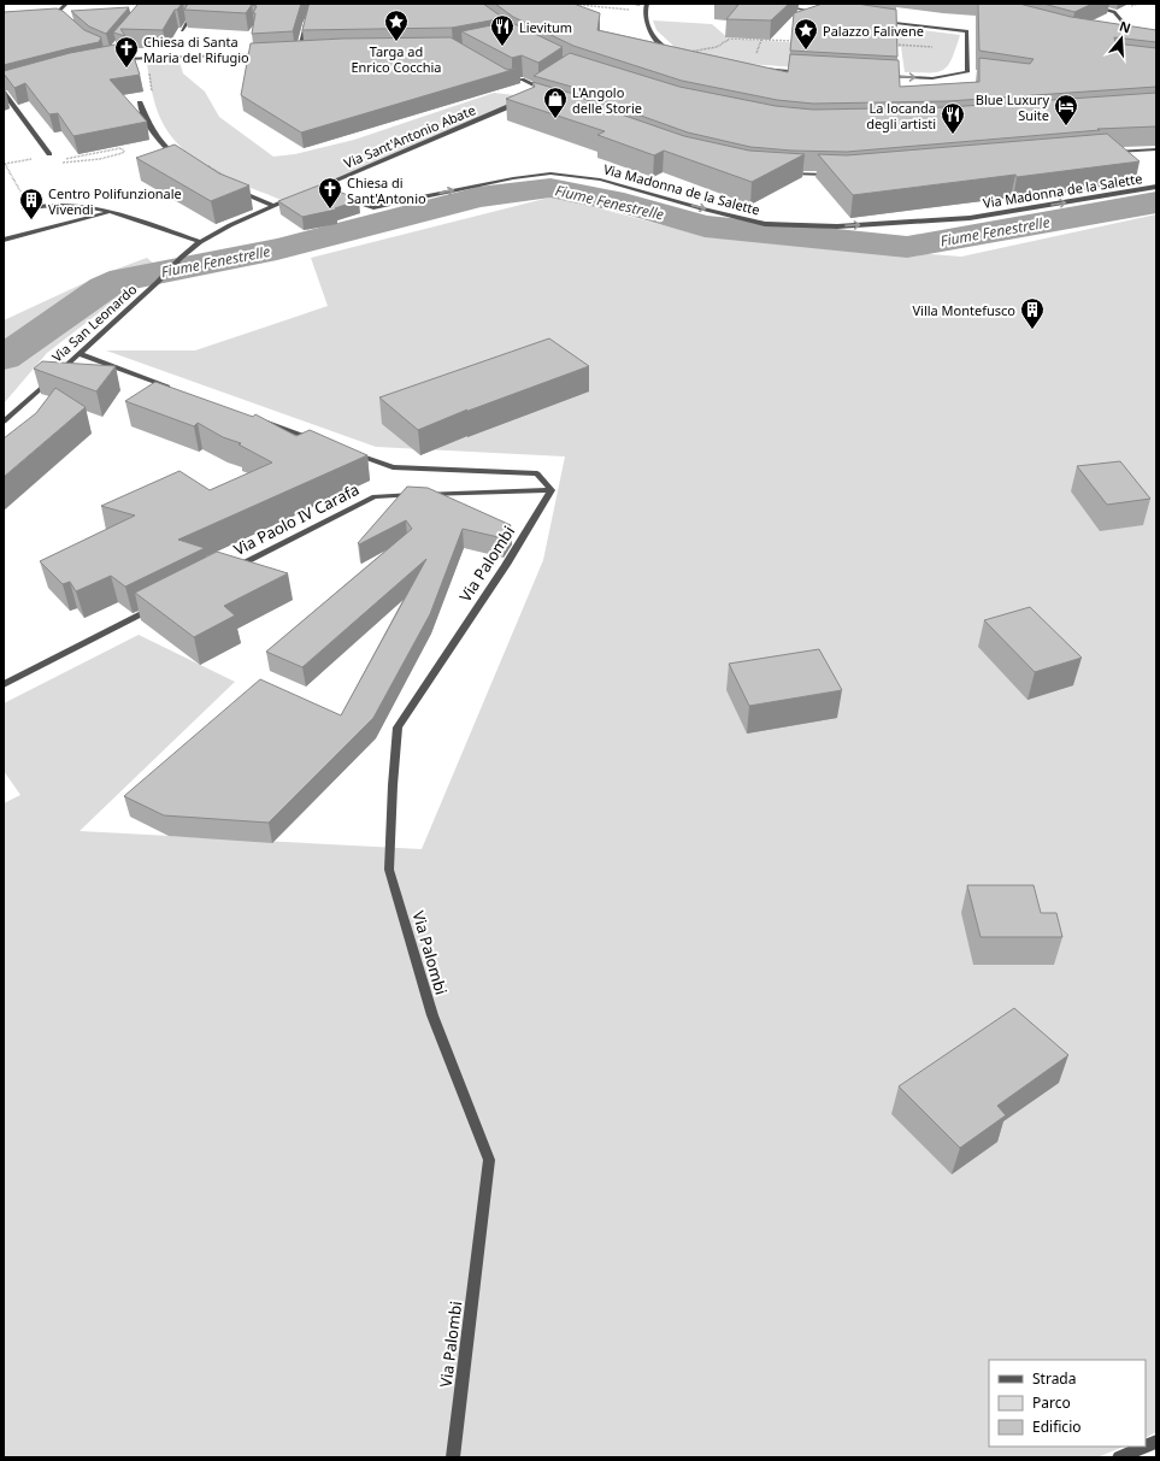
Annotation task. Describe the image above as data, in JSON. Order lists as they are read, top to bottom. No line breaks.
{"streets":{"street":["Via Sant'Antonio Abate","Via Madonna de la Salette","Via San Leonardo","Via Paolo IV Carafa","Via Palombi"]},"crossings":[["Via Paolo IV Carafa","Via Palombi"]],"one_way":["Via Madonna de la Salette"],"water":["Fiume Fenestrelle"],"places":{"place":["Targa ad Enrico Cocchia","Palazzo Falivene"],"restaurant":["Lievitum","La locanda degli artisti"],"church":["Chiesa di Santa Maria del Rifugio","Chiesa di Sant'Antonio"],"shop":["L'Angolo delle Storie"],"hotel":["Blue Luxury Suite"],"building":["Centro Polifunzionale Vivendi","Villa Montefusco"]},"legend":["Strada","Parco","Edificio"],"north":"top"}
